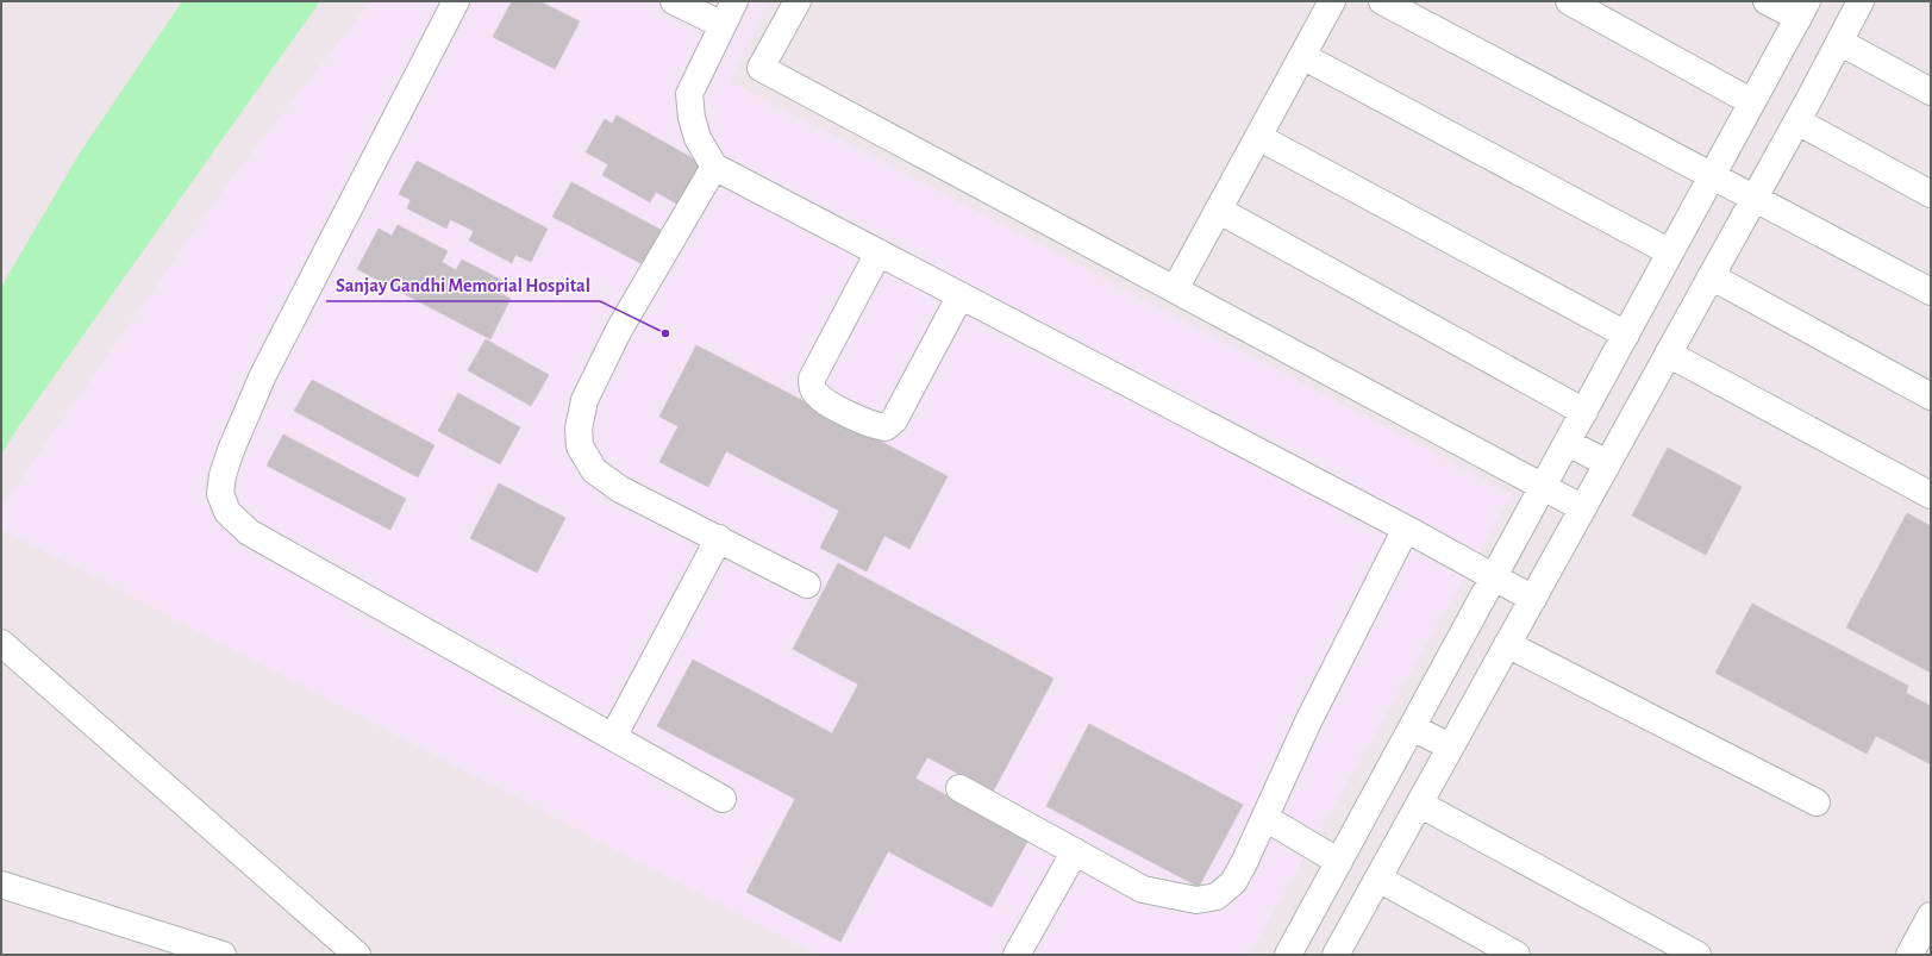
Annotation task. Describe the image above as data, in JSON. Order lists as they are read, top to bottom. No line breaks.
{"places":["Sanjay Gandhi Memorial Hospital"]}
